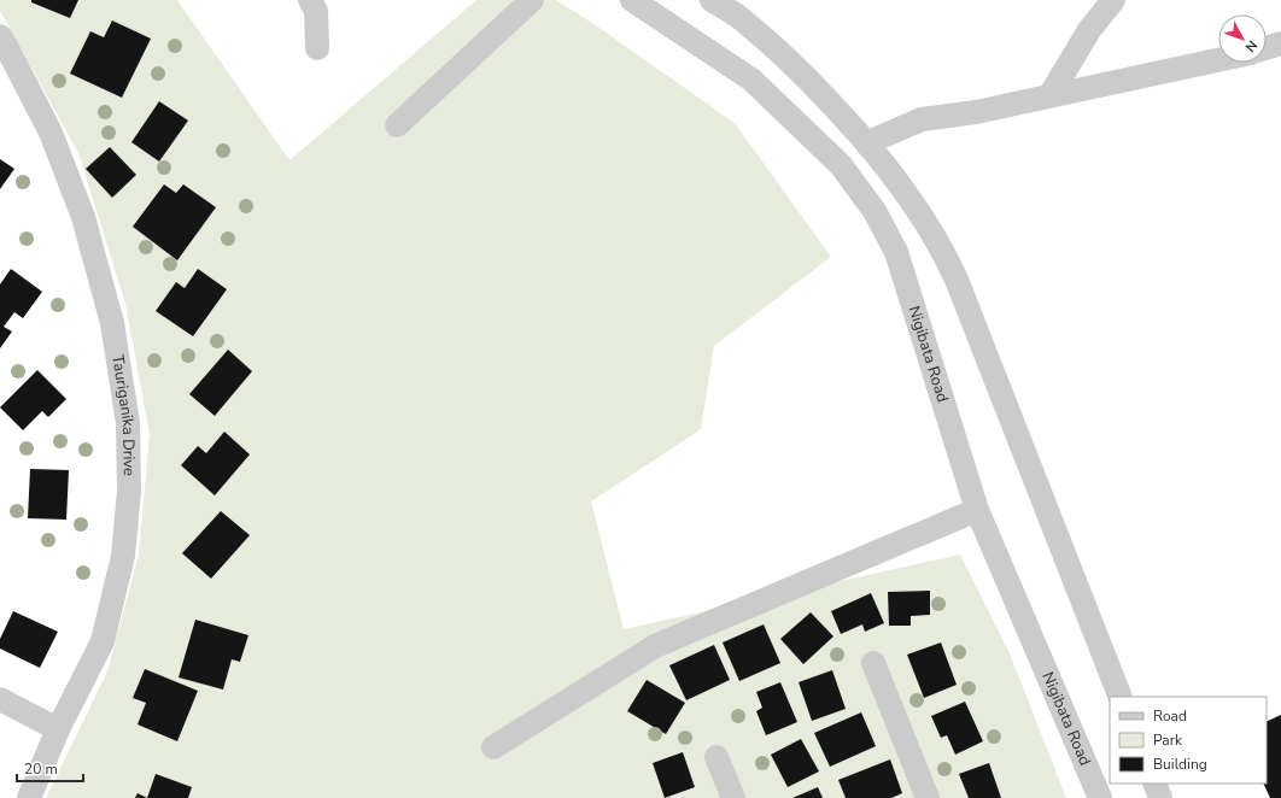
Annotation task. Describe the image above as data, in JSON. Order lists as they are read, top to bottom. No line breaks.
{"streets":{"street":["Nigibata Road","Tauriganika Drive"]},"legend":["Road","Park","Building"],"scale_bar":"20 m","north":"bottom right"}
